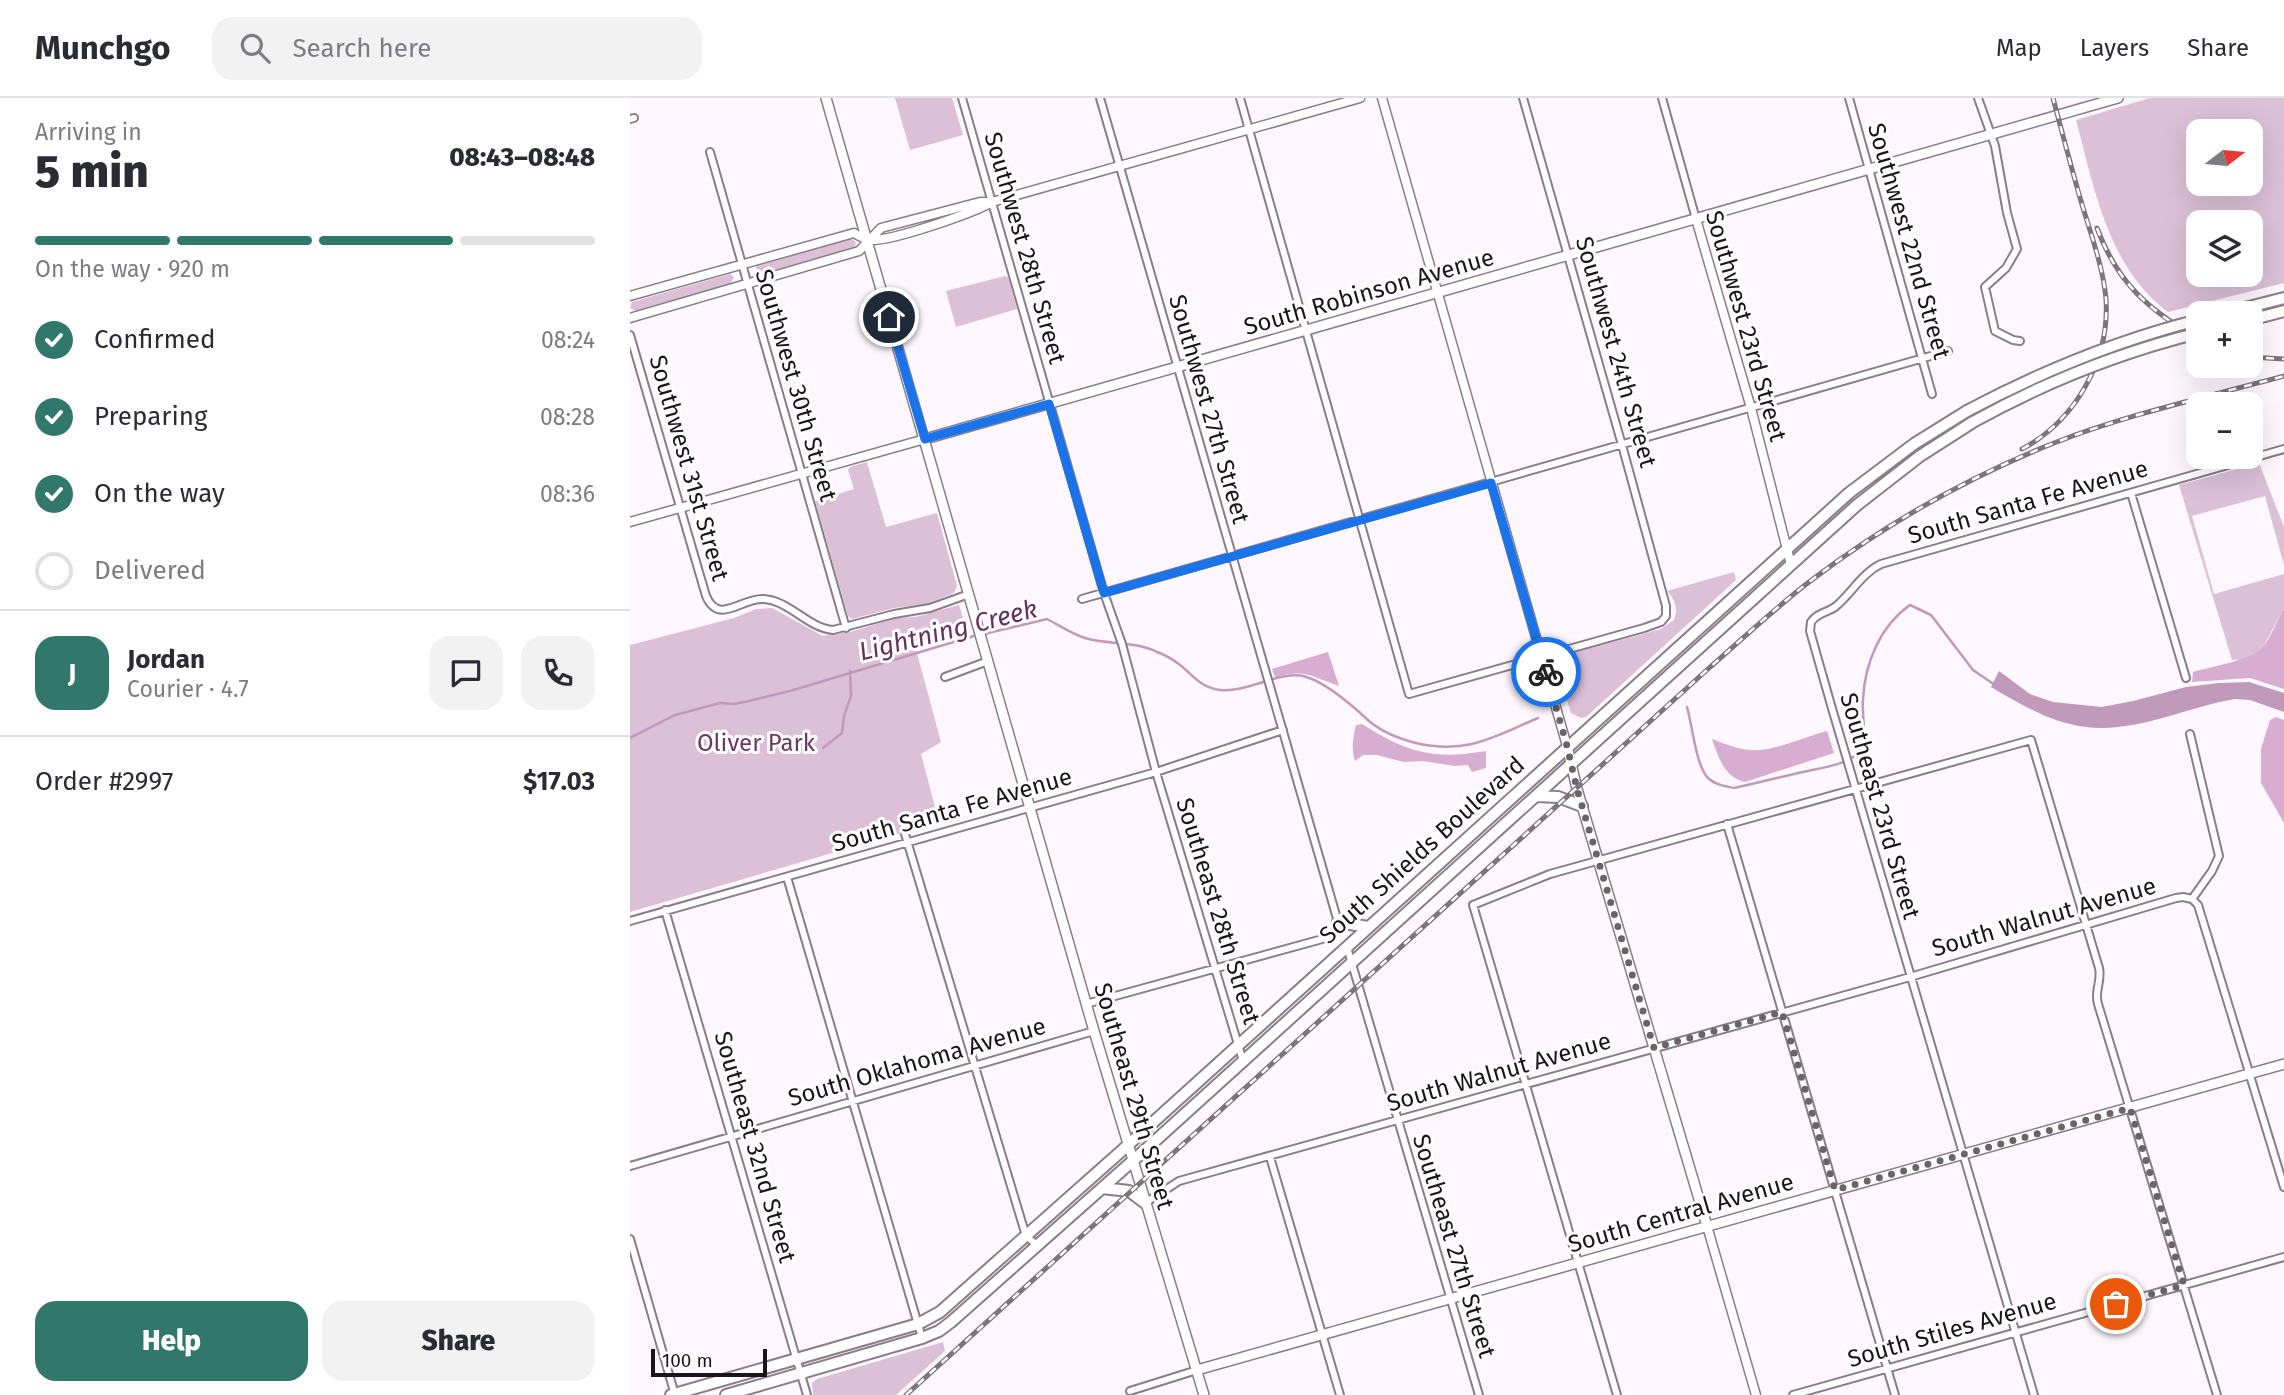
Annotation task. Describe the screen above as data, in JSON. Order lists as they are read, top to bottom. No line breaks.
{"streets":{"main road":["South Robinson Avenue","South Shields Boulevard","Southeast 29th Street","South Central Avenue"],"street":["Southwest 22nd Street","Southwest 28th Street","Southwest 23rd Street","Southwest 24th Street","Southwest 30th Street","Southwest 27th Street","Southwest 31st Street","South Santa Fe Avenue","Southeast 23rd Street","Southeast 28th Street","South Walnut Avenue","South Oklahoma Avenue","Southeast 32nd Street","Southeast 27th Street","South Stiles Avenue"]},"crossings":[["Southwest 22nd Street","South Robinson Avenue"],["Southwest 28th Street","South Robinson Avenue"],["Southwest 28th Street","South Santa Fe Avenue"],["Southwest 28th Street","Southeast 28th Street"],["South Robinson Avenue","Southwest 23rd Street"],["South Robinson Avenue","Southwest 24th Street"],["South Robinson Avenue","Southwest 30th Street"],["South Robinson Avenue","Southwest 27th Street"],["South Robinson Avenue","Southwest 31st Street"],["South Robinson Avenue","Southeast 29th Street"],["Southwest 23rd Street","South Shields Boulevard"],["Southwest 30th Street","Southwest 31st Street"],["Southwest 27th Street","South Santa Fe Avenue"],["South Santa Fe Avenue","Southeast 23rd Street"],["South Santa Fe Avenue","Southeast 28th Street"],["South Santa Fe Avenue","Southeast 29th Street"],["South Santa Fe Avenue","Southeast 32nd Street"],["Southeast 23rd Street","South Walnut Avenue"],["Southeast 23rd Street","South Central Avenue"],["Southeast 23rd Street","South Stiles Avenue"],["South Shields Boulevard","Southeast 28th Street"],["South Shields Boulevard","Southeast 29th Street"],["South Shields Boulevard","Southeast 32nd Street"],["South Shields Boulevard","Southeast 27th Street"],["South Walnut Avenue","Southeast 29th Street"],["South Walnut Avenue","Southeast 27th Street"],["South Oklahoma Avenue","Southeast 29th Street"],["South Oklahoma Avenue","Southeast 32nd Street"],["Southeast 29th Street","South Central Avenue"],["South Central Avenue","Southeast 27th Street"]],"water":["Lightning Creek"],"parks":["Oliver Park"],"scale_bar":"100 m","north":"right","page":{"header":"Munchgo","search":"Search here","nav":["Map","Layers","Share"],"heading":["5 min","Arriving in","08:43–08:48"],"panel":["Jordan","Courier · 4.7","Order #2997","$17.03"],"map_buttons":["+","−"],"bar":"On the way · 920 m","list":[["Confirmed","08:24"],["Preparing","08:28"],["On the way","08:36"],"Delivered"],"round":"J","buttons":["Help","Share"],"scale":"100 m"}}
